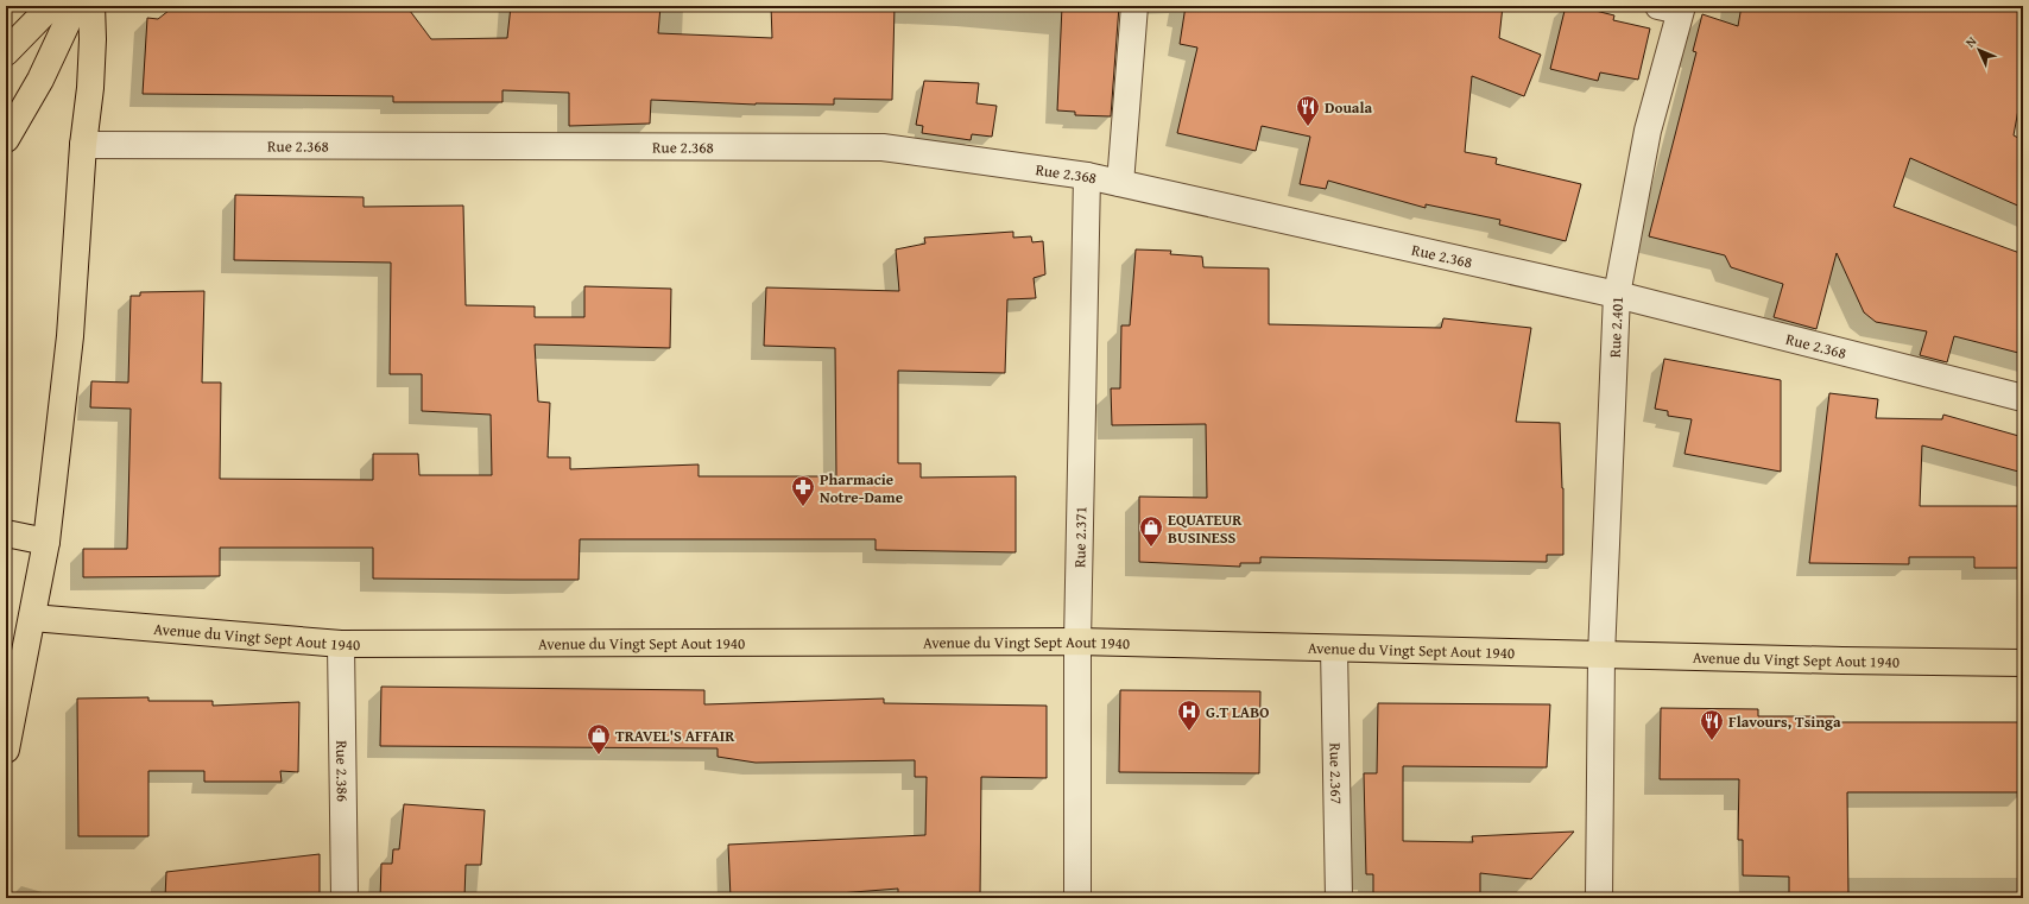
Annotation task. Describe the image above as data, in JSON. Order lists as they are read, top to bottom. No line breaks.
{"streets":{"main road":["Avenue du Vingt Sept Aout 1940"],"street":["Rue 2.368","Rue 2.401","Rue 2.371","Rue 2.386","Rue 2.367"]},"crossings":[["Rue 2.368","Rue 2.401"],["Rue 2.368","Rue 2.371"],["Rue 2.401","Avenue du Vingt Sept Aout 1940"],["Rue 2.371","Avenue du Vingt Sept Aout 1940"],["Avenue du Vingt Sept Aout 1940","Rue 2.386"],["Avenue du Vingt Sept Aout 1940","Rue 2.367"]],"places":{"restaurant":["Douala","Flavours, Tsinga"],"pharmacy":["Pharmacie Notre-Dame"],"shop":["EQUATEUR BUSINESS","TRAVEL'S AFFAIR"],"hospital":["G.T LABO"]},"north":"top left"}
